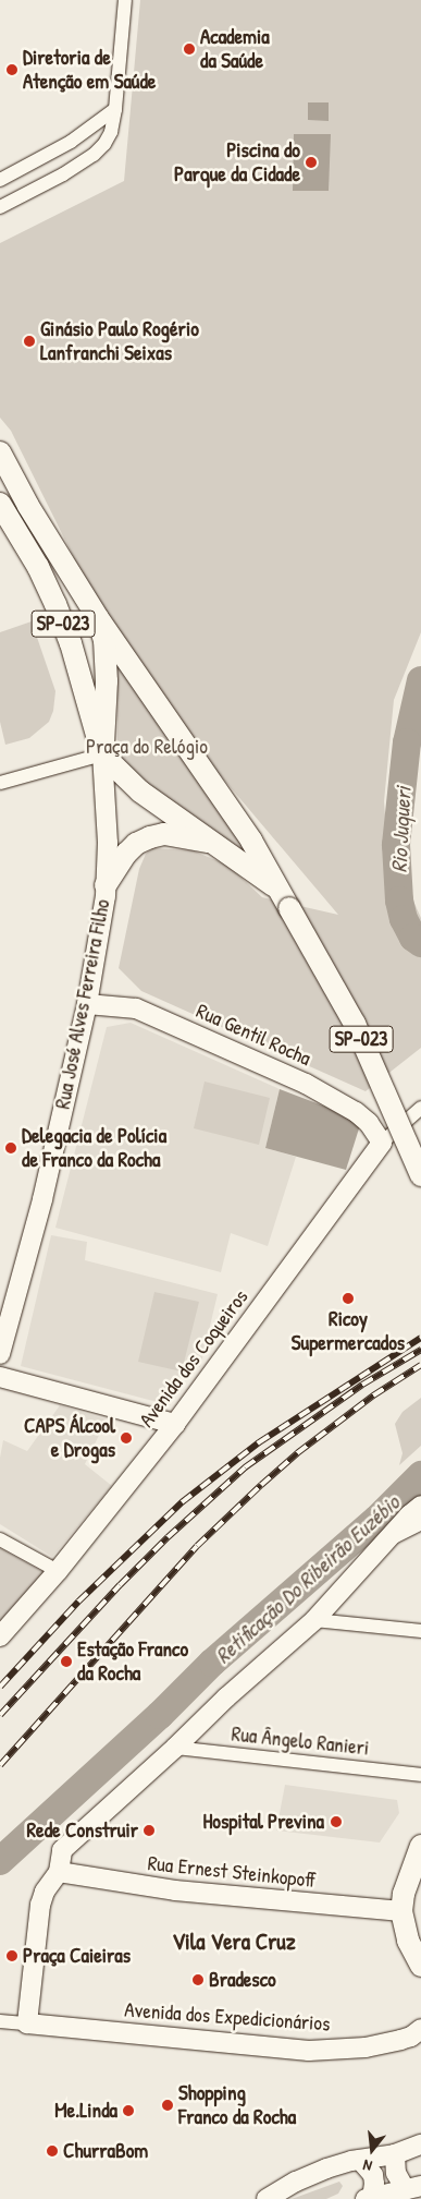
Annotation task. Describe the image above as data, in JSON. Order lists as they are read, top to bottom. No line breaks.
{"streets":{"main road":["SP-023","Rua José Alves Ferreira Filho","Rua Gentil Rocha","Avenida dos Coqueiros","Rua Ernest Steinkopoff","Avenida dos Expedicionários"],"street":["Rua Ângelo Ranieri"]},"crossings":[["SP-023","Rua José Alves Ferreira Filho"],["Rua José Alves Ferreira Filho","Rua Gentil Rocha"],["Rua Gentil Rocha","Avenida dos Coqueiros"]],"districts":["Vila Vera Cruz"],"water":["Rio Juqueri","Retificação Do Ribeirão Euzébio"],"parks":["Praça do Relógio"],"places":["Academia da Saúde","Diretoria de Atenção em Saúde","Piscina do Parque da Cidade","Ginásio Paulo Rogério Lanfranchi Seixas","Delegacia de Polícia de Franco da Rocha","Ricoy Supermercados","CAPS Álcool e Drogas","Estação Franco da Rocha","Hospital Previna","Rede Construir","Praça Caieiras","Bradesco","Shopping Franco da Rocha","Me.Linda","ChurraBom"],"north":"bottom"}
